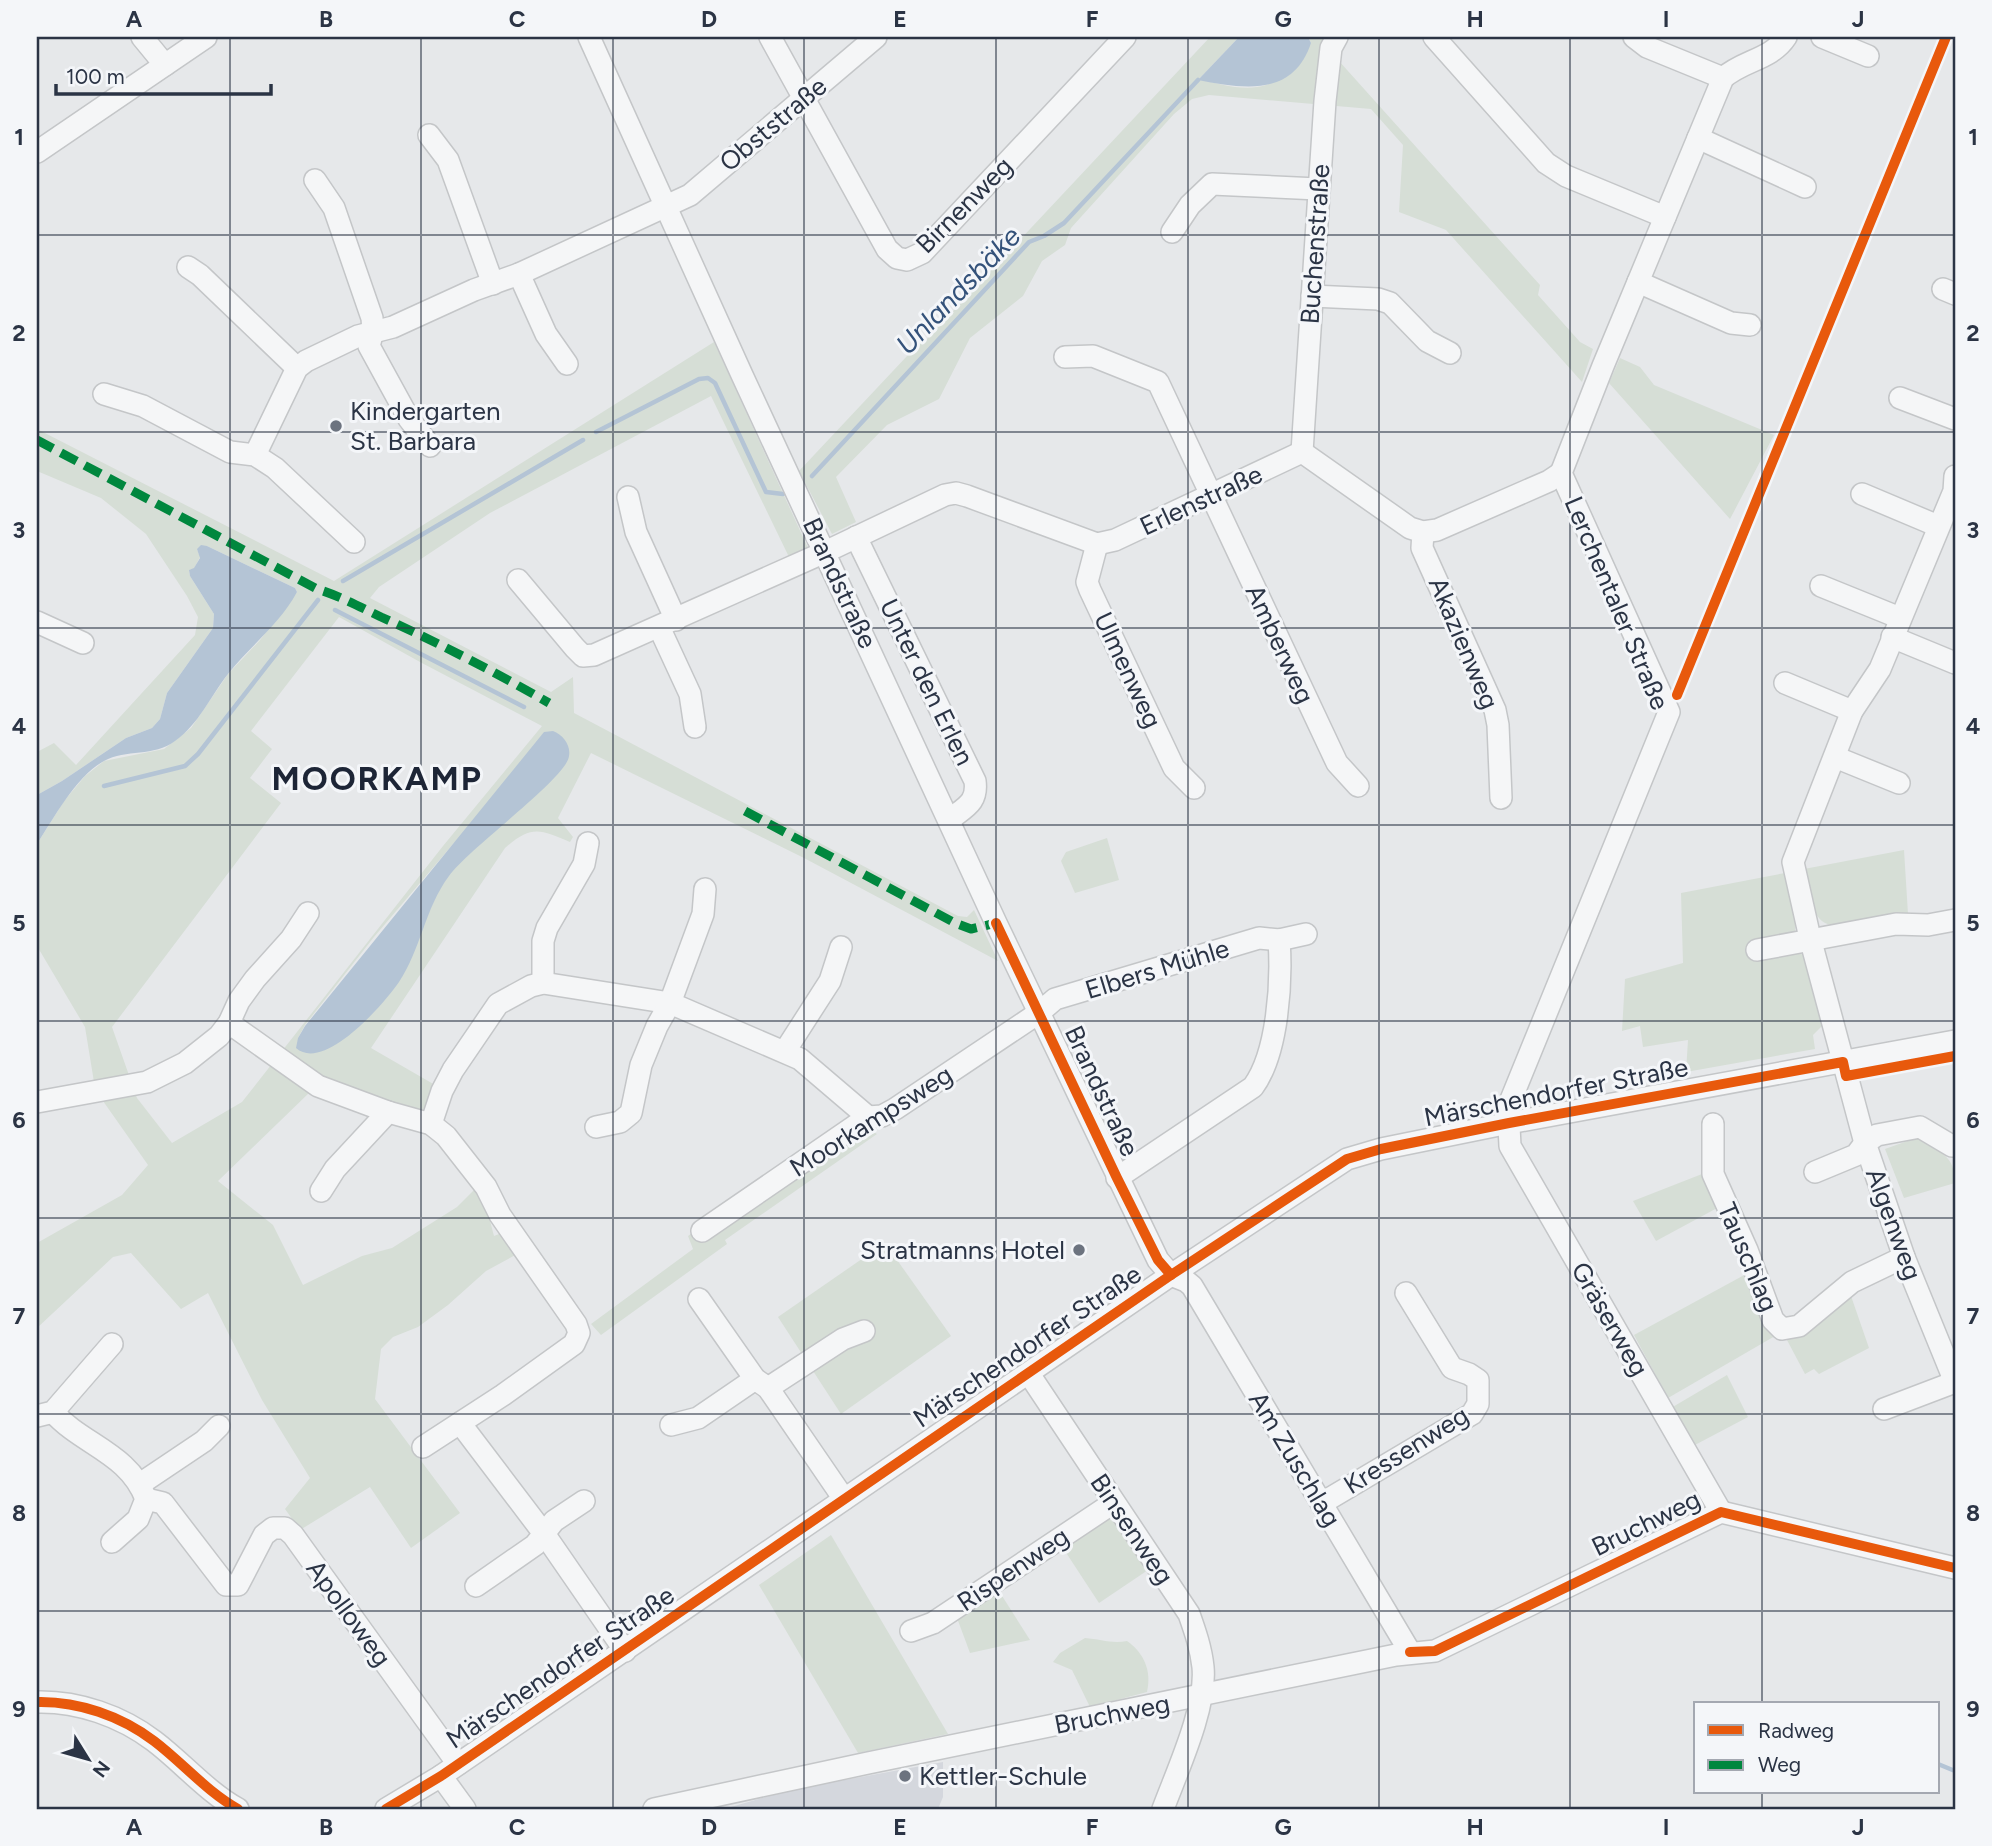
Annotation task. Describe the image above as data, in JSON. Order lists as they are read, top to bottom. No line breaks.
{"streets":{"street":["Obststraße","Birnenweg","Buchenstraße","Erlenstraße","Brandstraße","Lerchentaler Straße","Akazienweg","Amberweg","Ulmenweg","Unter den Erlen","Elbers Mühle","Märschendorfer Straße","Moorkampsweg","Algenweg","Tauschlag","Gräserweg","Kressenweg","Am Zuschlag","Bruchweg","Binsenweg","Rispenweg","Apolloweg"]},"crossings":[["Obststraße","Birnenweg"],["Obststraße","Brandstraße"],["Buchenstraße","Erlenstraße"],["Erlenstraße","Amberweg"],["Erlenstraße","Ulmenweg"],["Brandstraße","Unter den Erlen"],["Brandstraße","Elbers Mühle"],["Brandstraße","Märschendorfer Straße"],["Brandstraße","Moorkampsweg"],["Brandstraße","Am Zuschlag"],["Lerchentaler Straße","Märschendorfer Straße"],["Lerchentaler Straße","Gräserweg"],["Elbers Mühle","Moorkampsweg"],["Märschendorfer Straße","Algenweg"],["Märschendorfer Straße","Gräserweg"],["Märschendorfer Straße","Am Zuschlag"],["Märschendorfer Straße","Binsenweg"],["Märschendorfer Straße","Apolloweg"],["Algenweg","Tauschlag"],["Gräserweg","Bruchweg"],["Kressenweg","Am Zuschlag"],["Am Zuschlag","Bruchweg"],["Bruchweg","Binsenweg"],["Binsenweg","Rispenweg"]],"districts":["MOORKAMP"],"water":["Unlandsbäke"],"places":["Kindergarten St. Barbara","Stratmanns Hotel","Kettler-Schule"],"legend":["Radweg","Weg"],"scale_bar":"100 m","north":"bottom right","grid":{"columns":["A","B","C","D","E","F","G","H","I","J"],"rows":["1","2","3","4","5","6","7","8","9"]}}
